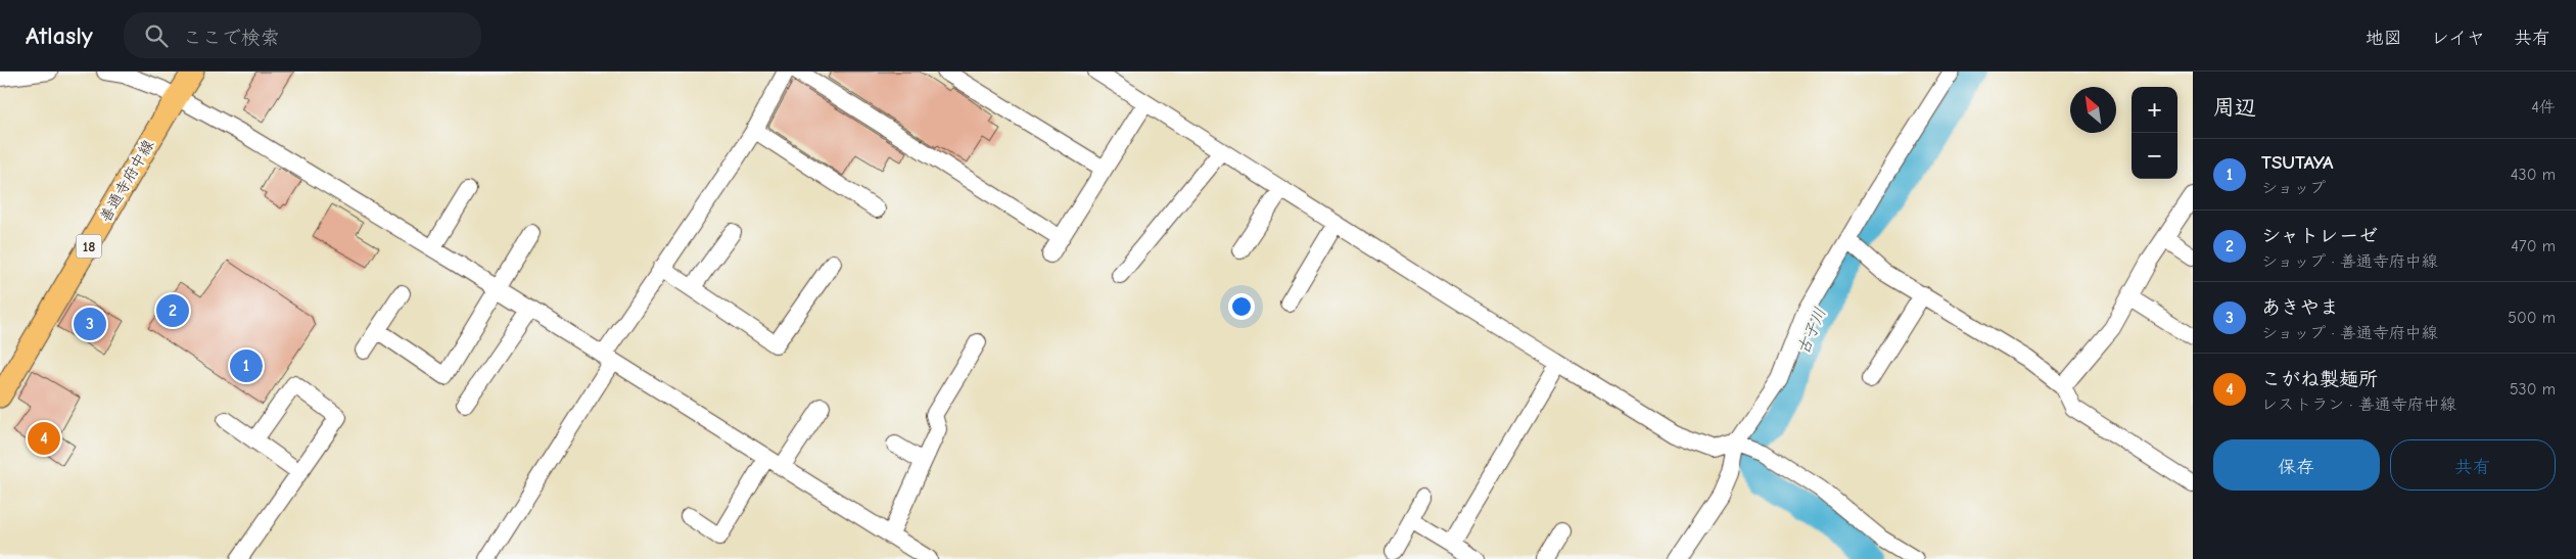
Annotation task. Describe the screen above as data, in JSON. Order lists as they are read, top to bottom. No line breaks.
{"streets":{"main road":["善通寺府中線","18"]},"water":["古子川"],"north":"top left","page":{"header":"Atlasly","search":"ここで検索","nav":["地図","レイヤ","共有"],"heading":["周辺","4件"],"map_buttons":["+","−"],"list":[{"mark":"1","name":"TSUTAYA","note":"ショップ","value":"430 m"},{"mark":"2","name":"シャトレーゼ","note":"ショップ · 善通寺府中線","value":"470 m"},{"mark":"3","name":"あきやま","note":"ショップ · 善通寺府中線","value":"500 m"},{"mark":"4","name":"こがね製麺所","note":"レストラン · 善通寺府中線","value":"530 m"}],"pins":["2","3","1","4"],"buttons":["保存","共有"]}}
